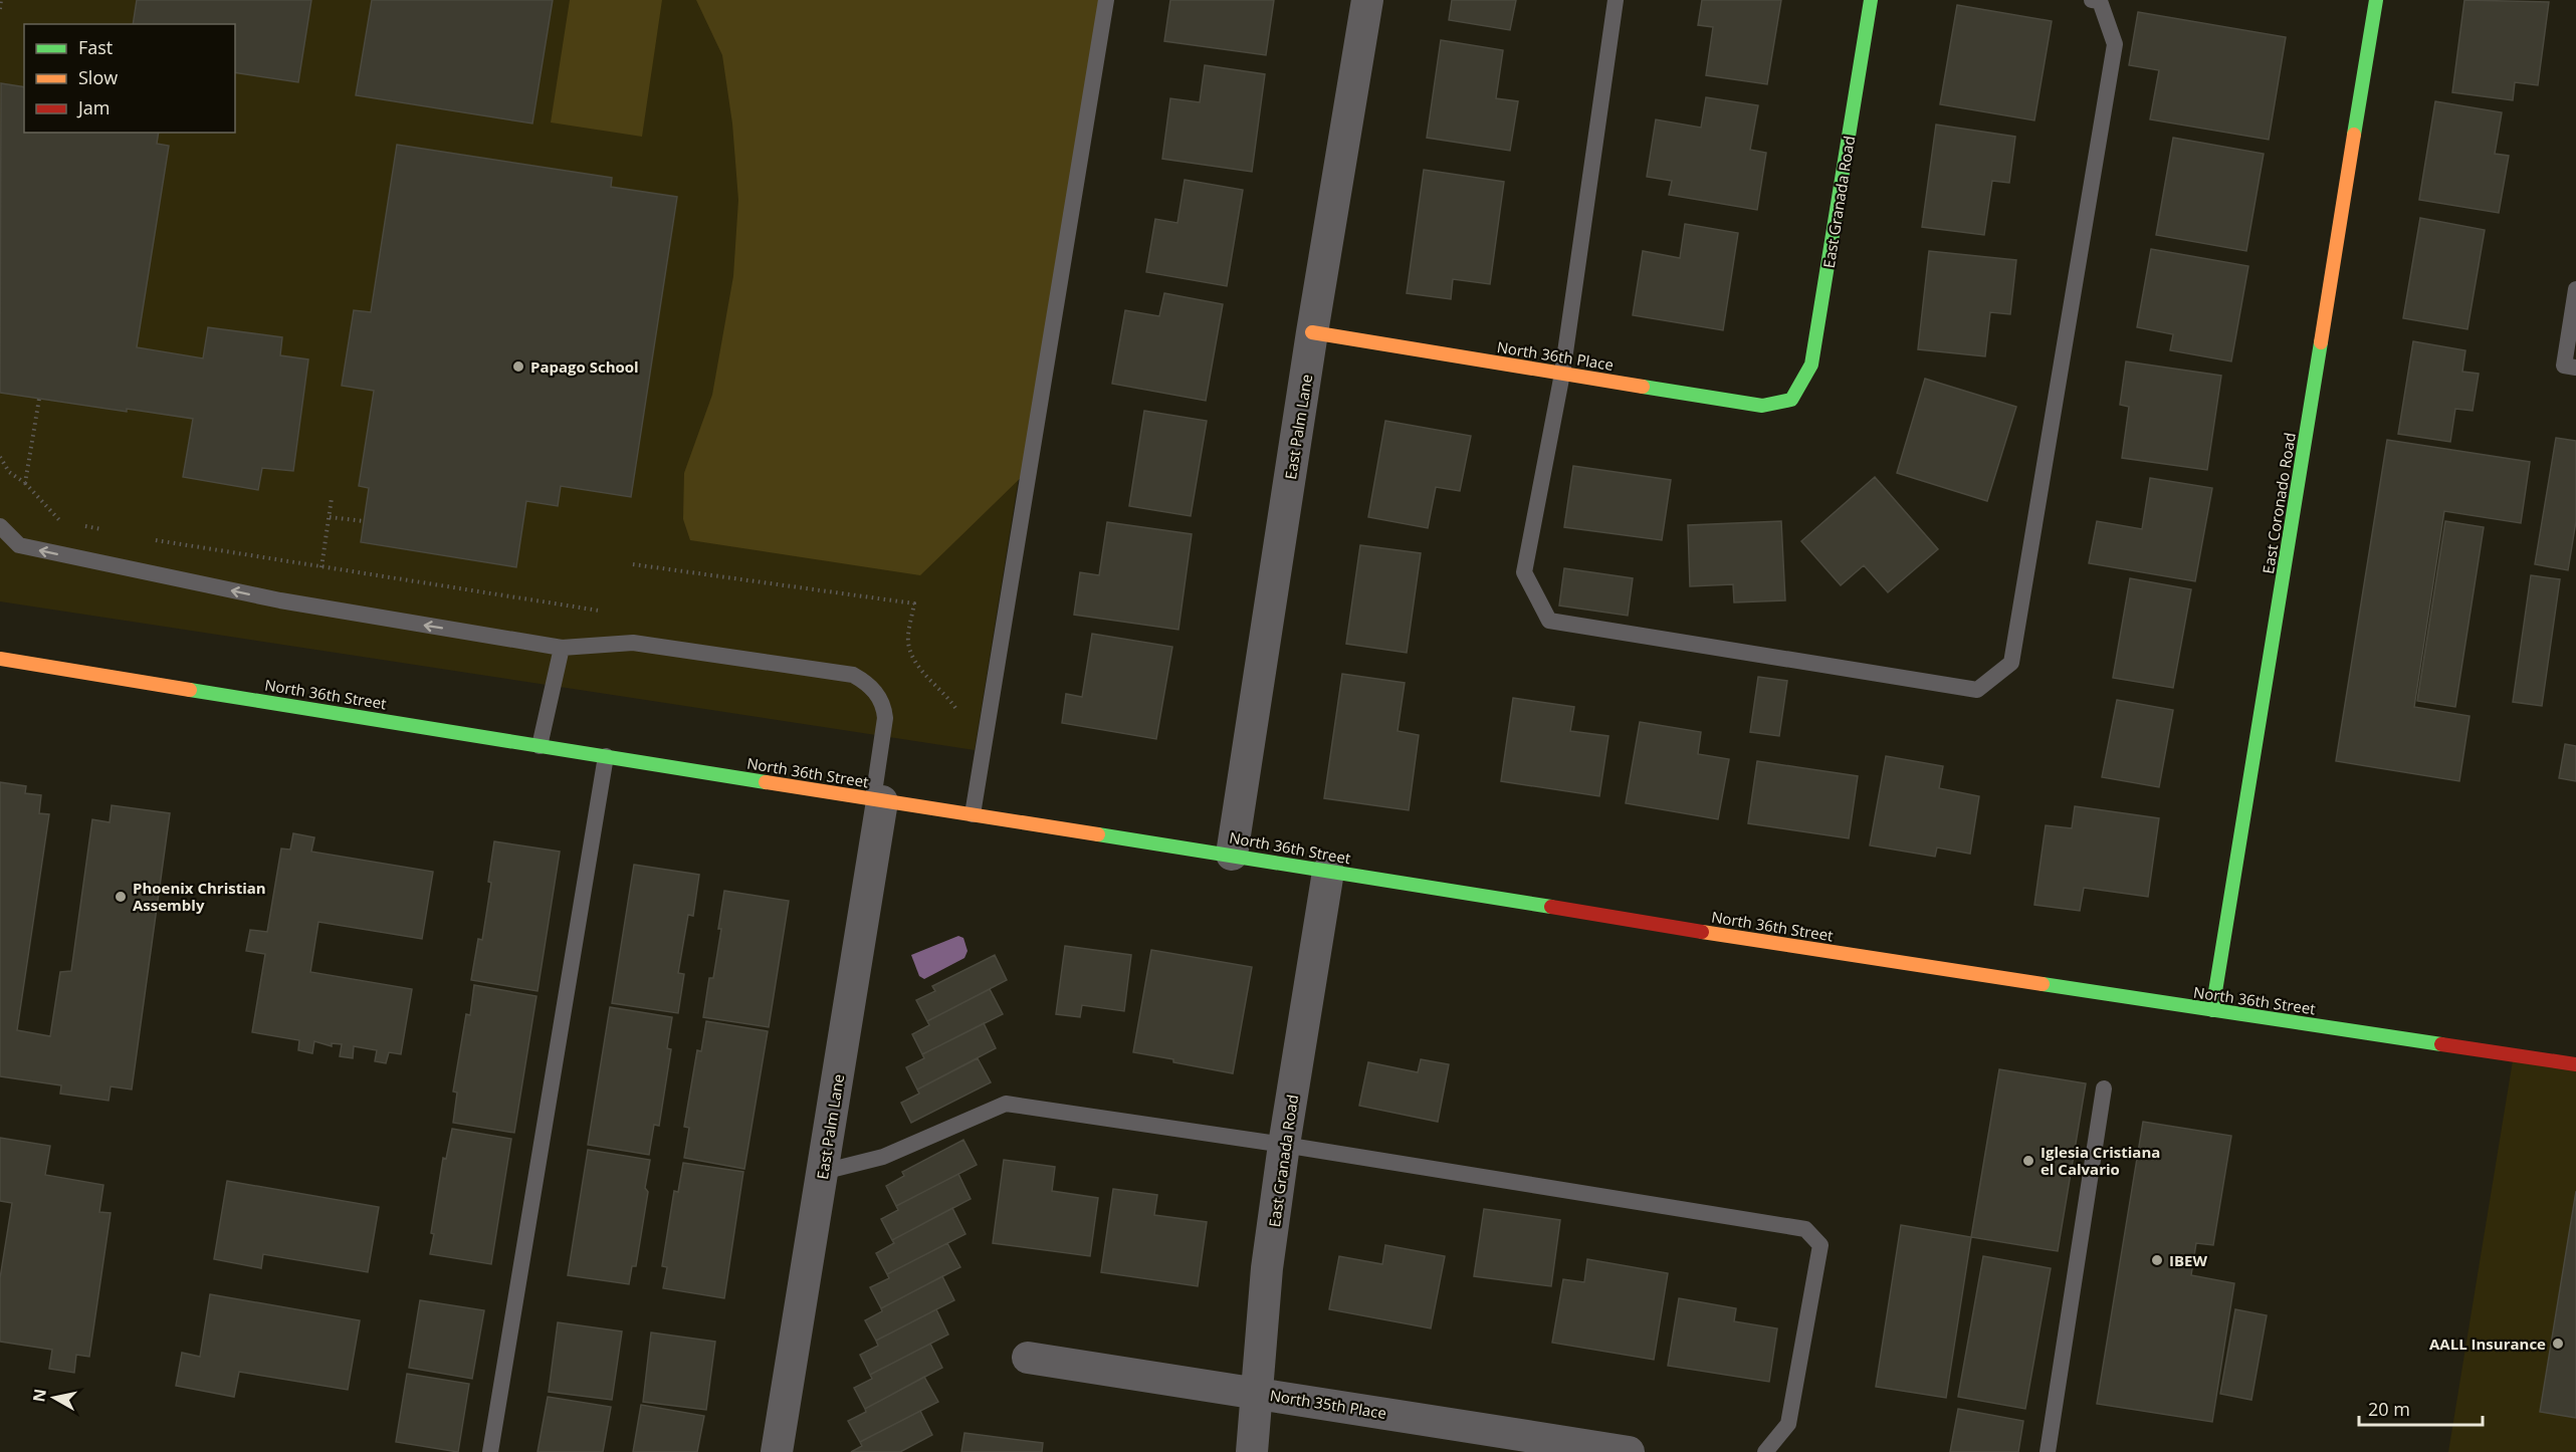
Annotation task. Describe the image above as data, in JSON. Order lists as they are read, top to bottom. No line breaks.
{"streets":{"main road":["East Granada Road","North 36th Place","East Coronado Road","North 36th Street"],"street":["East Palm Lane","North 35th Place"]},"crossings":[["East Granada Road","North 36th Place"],["East Granada Road","North 36th Street"],["East Granada Road","North 35th Place"],["North 36th Place","East Palm Lane"],["East Palm Lane","North 36th Street"],["East Coronado Road","North 36th Street"]],"places":["Papago School","Phoenix Christian Assembly","Iglesia Cristiana el Calvario","IBEW","AALL Insurance"],"legend":["Fast","Slow","Jam"],"scale_bar":"20 m","north":"left"}
